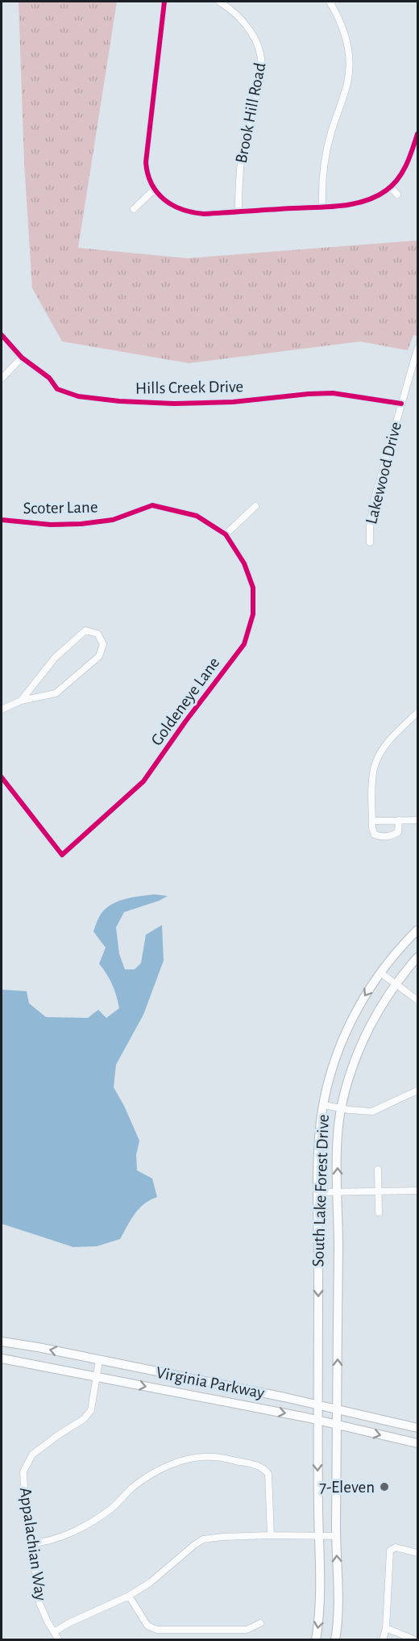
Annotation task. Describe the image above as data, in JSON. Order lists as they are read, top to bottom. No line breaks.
{"streets":{"main road":["South Lake Forest Drive","Virginia Parkway"],"street":["Brook Hill Road","Hills Creek Drive","Lakewood Drive","Scoter Lane","Goldeneye Lane","Appalachian Way"]},"crossings":[["Hills Creek Drive","Lakewood Drive"],["Scoter Lane","Goldeneye Lane"],["South Lake Forest Drive","Virginia Parkway"],["Virginia Parkway","Appalachian Way"]],"places":["7-Eleven"]}
